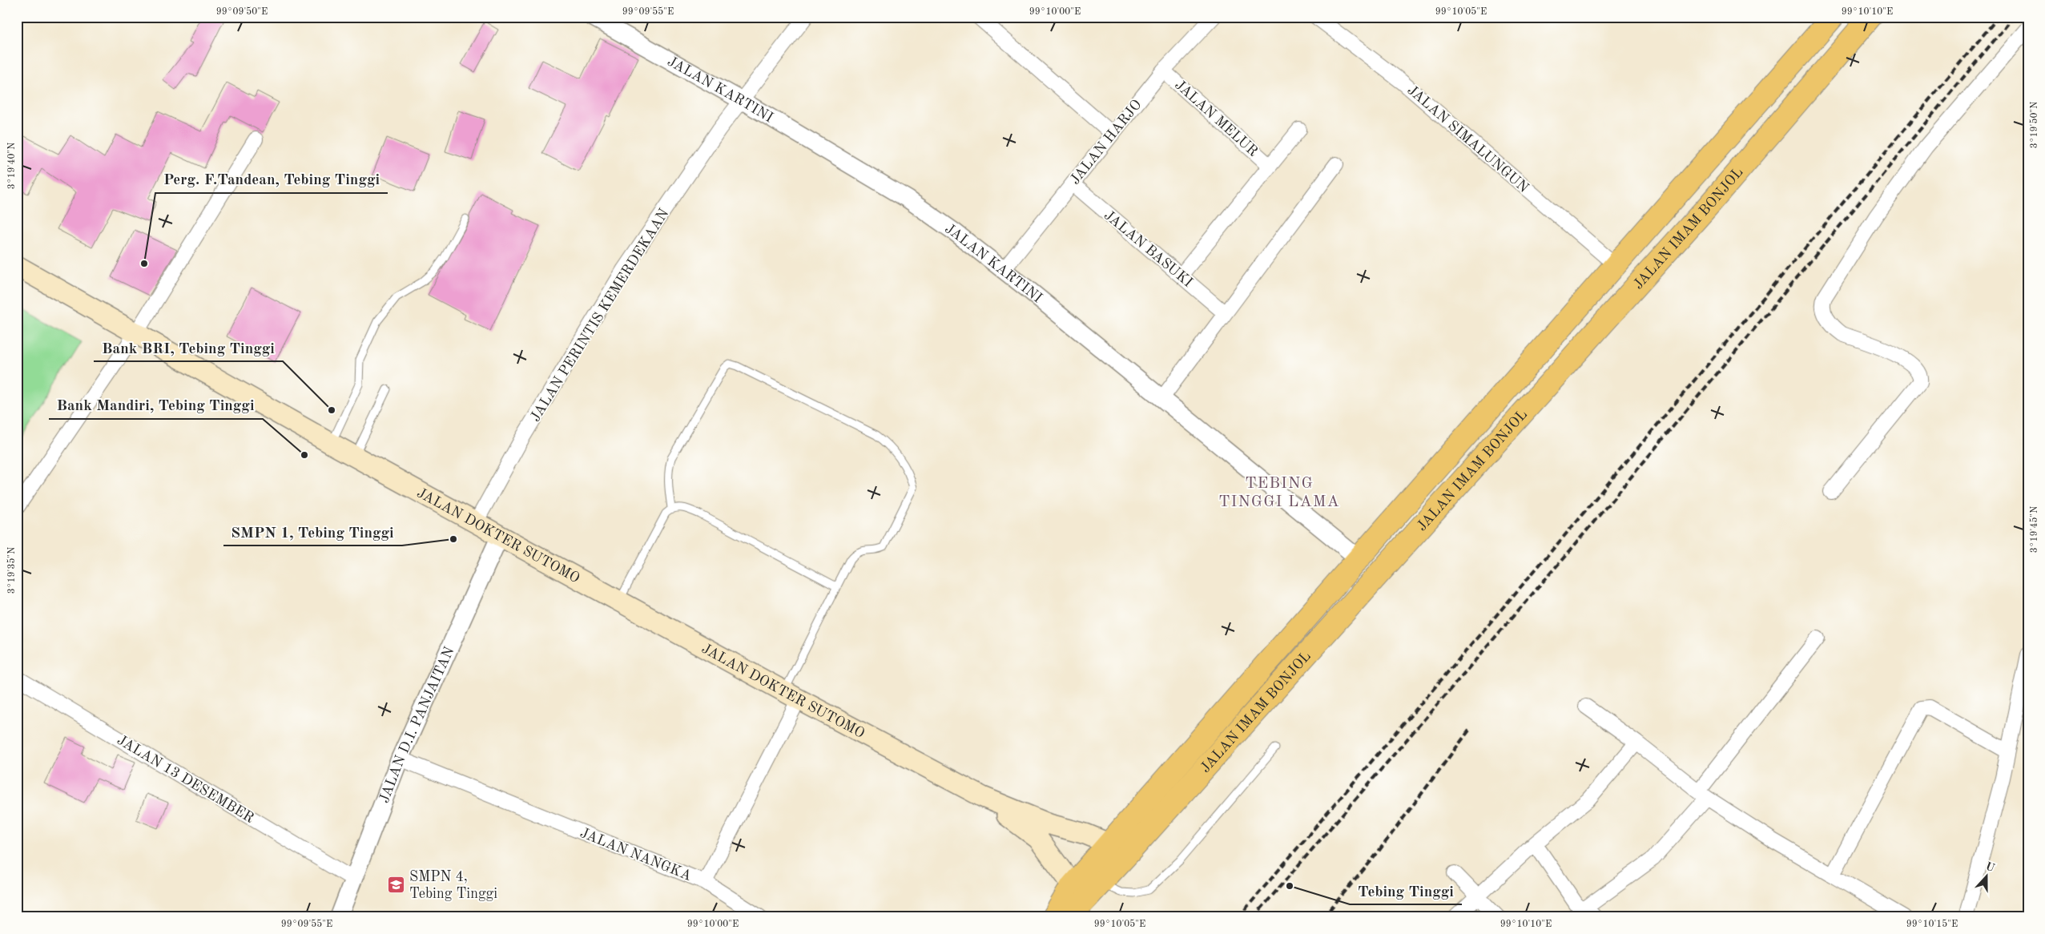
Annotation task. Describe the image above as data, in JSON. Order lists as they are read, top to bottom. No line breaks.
{"streets":{"highway":["JALAN IMAM BONJOL"],"main road":["JALAN DOKTER SUTOMO"],"street":["JALAN KARTINI","JALAN MELUR","JALAN SIMALUNGUN","JALAN HARJO","JALAN BASUKI","JALAN PERINTIS KEMERDEKAAN","JALAN D.I. PANJAITAN","JALAN 13 DESEMBER","JALAN NANGKA"]},"crossings":[["JALAN KARTINI","JALAN HARJO"],["JALAN KARTINI","JALAN IMAM BONJOL"],["JALAN KARTINI","JALAN PERINTIS KEMERDEKAAN"],["JALAN MELUR","JALAN HARJO"],["JALAN SIMALUNGUN","JALAN IMAM BONJOL"],["JALAN HARJO","JALAN BASUKI"],["JALAN IMAM BONJOL","JALAN DOKTER SUTOMO"],["JALAN PERINTIS KEMERDEKAAN","JALAN DOKTER SUTOMO"],["JALAN DOKTER SUTOMO","JALAN D.I. PANJAITAN"],["JALAN DOKTER SUTOMO","JALAN NANGKA"],["JALAN D.I. PANJAITAN","JALAN 13 DESEMBER"],["JALAN D.I. PANJAITAN","JALAN NANGKA"]],"districts":["TEBING TINGGI LAMA"],"places":{"other":["Perg. F.Tandean, Tebing Tinggi","Bank BRI, Tebing Tinggi","Bank Mandiri, Tebing Tinggi","SMPN 1, Tebing Tinggi","Tebing Tinggi"],"school or university":["SMPN 4, Tebing Tinggi"]},"north":"top","coordinates":["99°09'50\"E","99°09'55\"E","99°10'00\"E","99°10'05\"E","99°10'10\"E","3°19'50\"N","3°19'40\"N","3°19'45\"N","3°19'35\"N","99°10'15\"E"]}
